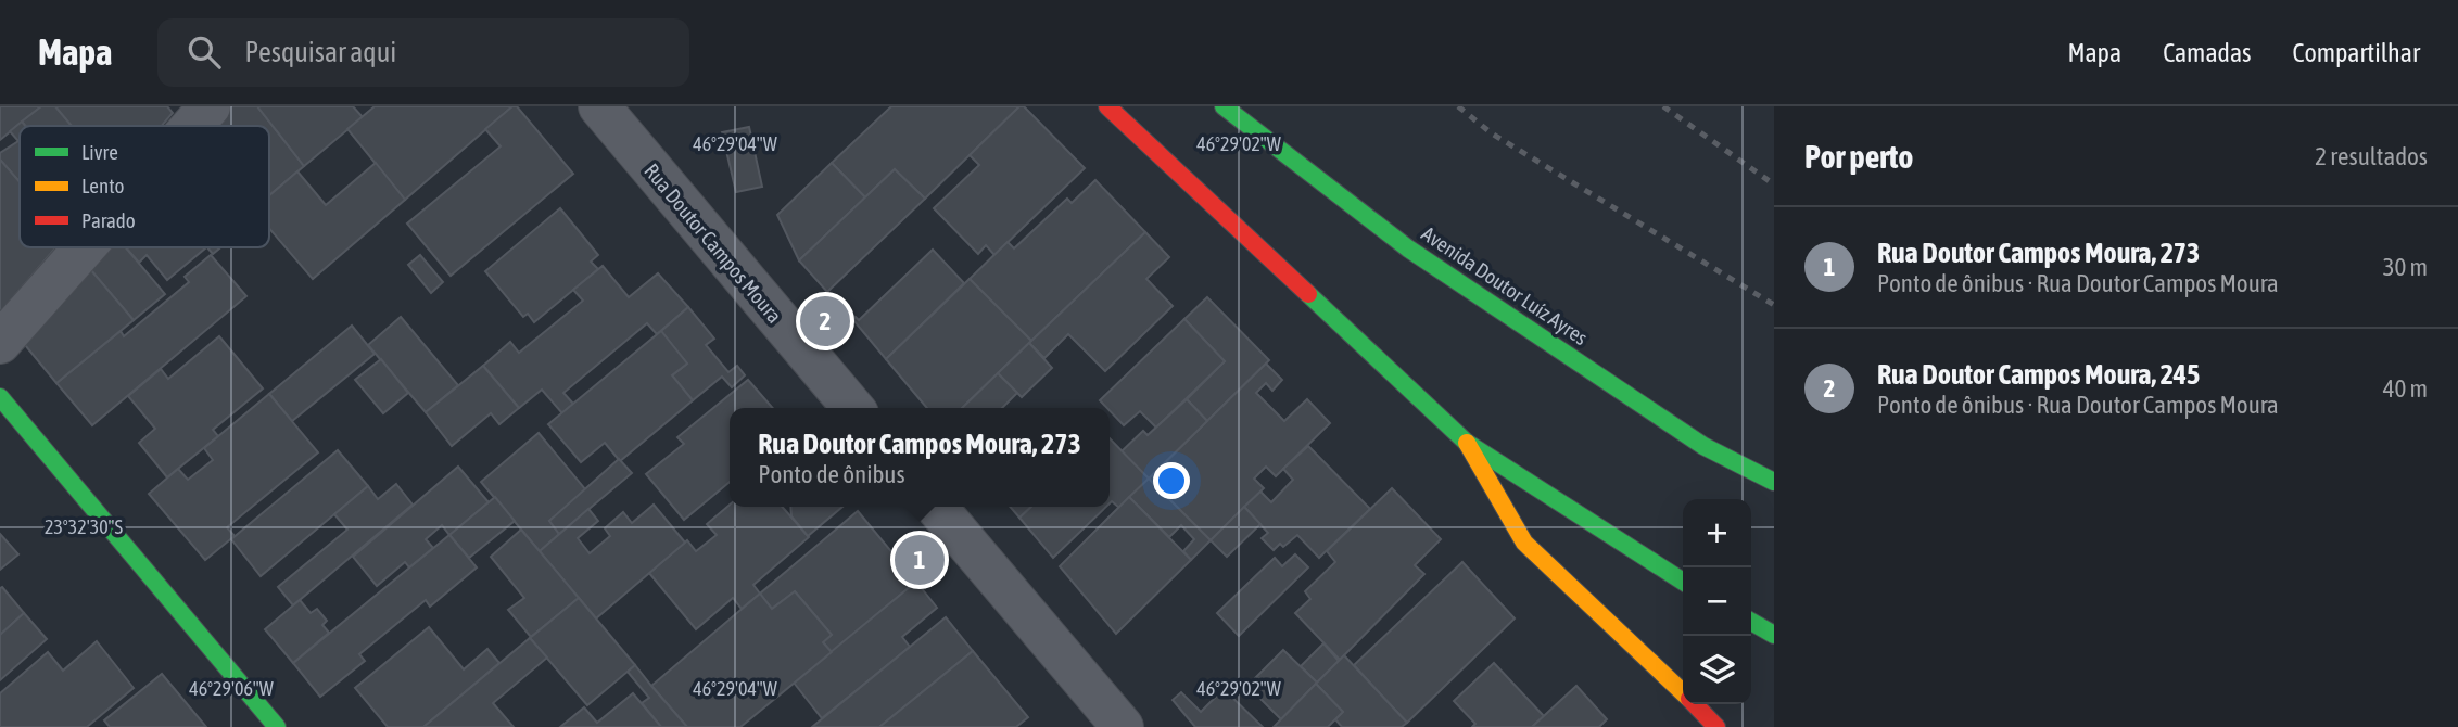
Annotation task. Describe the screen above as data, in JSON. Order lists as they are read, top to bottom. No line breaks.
{"streets":{"main road":["Avenida Doutor Luíz Ayres"],"street":["Rua Doutor Campos Moura"]},"legend":["Livre","Lento","Parado"],"page":{"header":"Mapa","search":"Pesquisar aqui","nav":["Mapa","Camadas","Compartilhar"],"heading":["Por perto","2 resultados"],"list":[{"mark":"1","name":"Rua Doutor Campos Moura, 273","note":"Ponto de ônibus · Rua Doutor Campos Moura","value":"30 m"},{"mark":"2","name":"Rua Doutor Campos Moura, 245","note":"Ponto de ônibus · Rua Doutor Campos Moura","value":"40 m"}],"pins":["2","1"],"popup":["Rua Doutor Campos Moura, 273","Ponto de ônibus"],"map_buttons":["+","−"]},"coordinates":["46°29'04\"W","46°29'02\"W","23°32'30\"S","46°29'06\"W"]}
